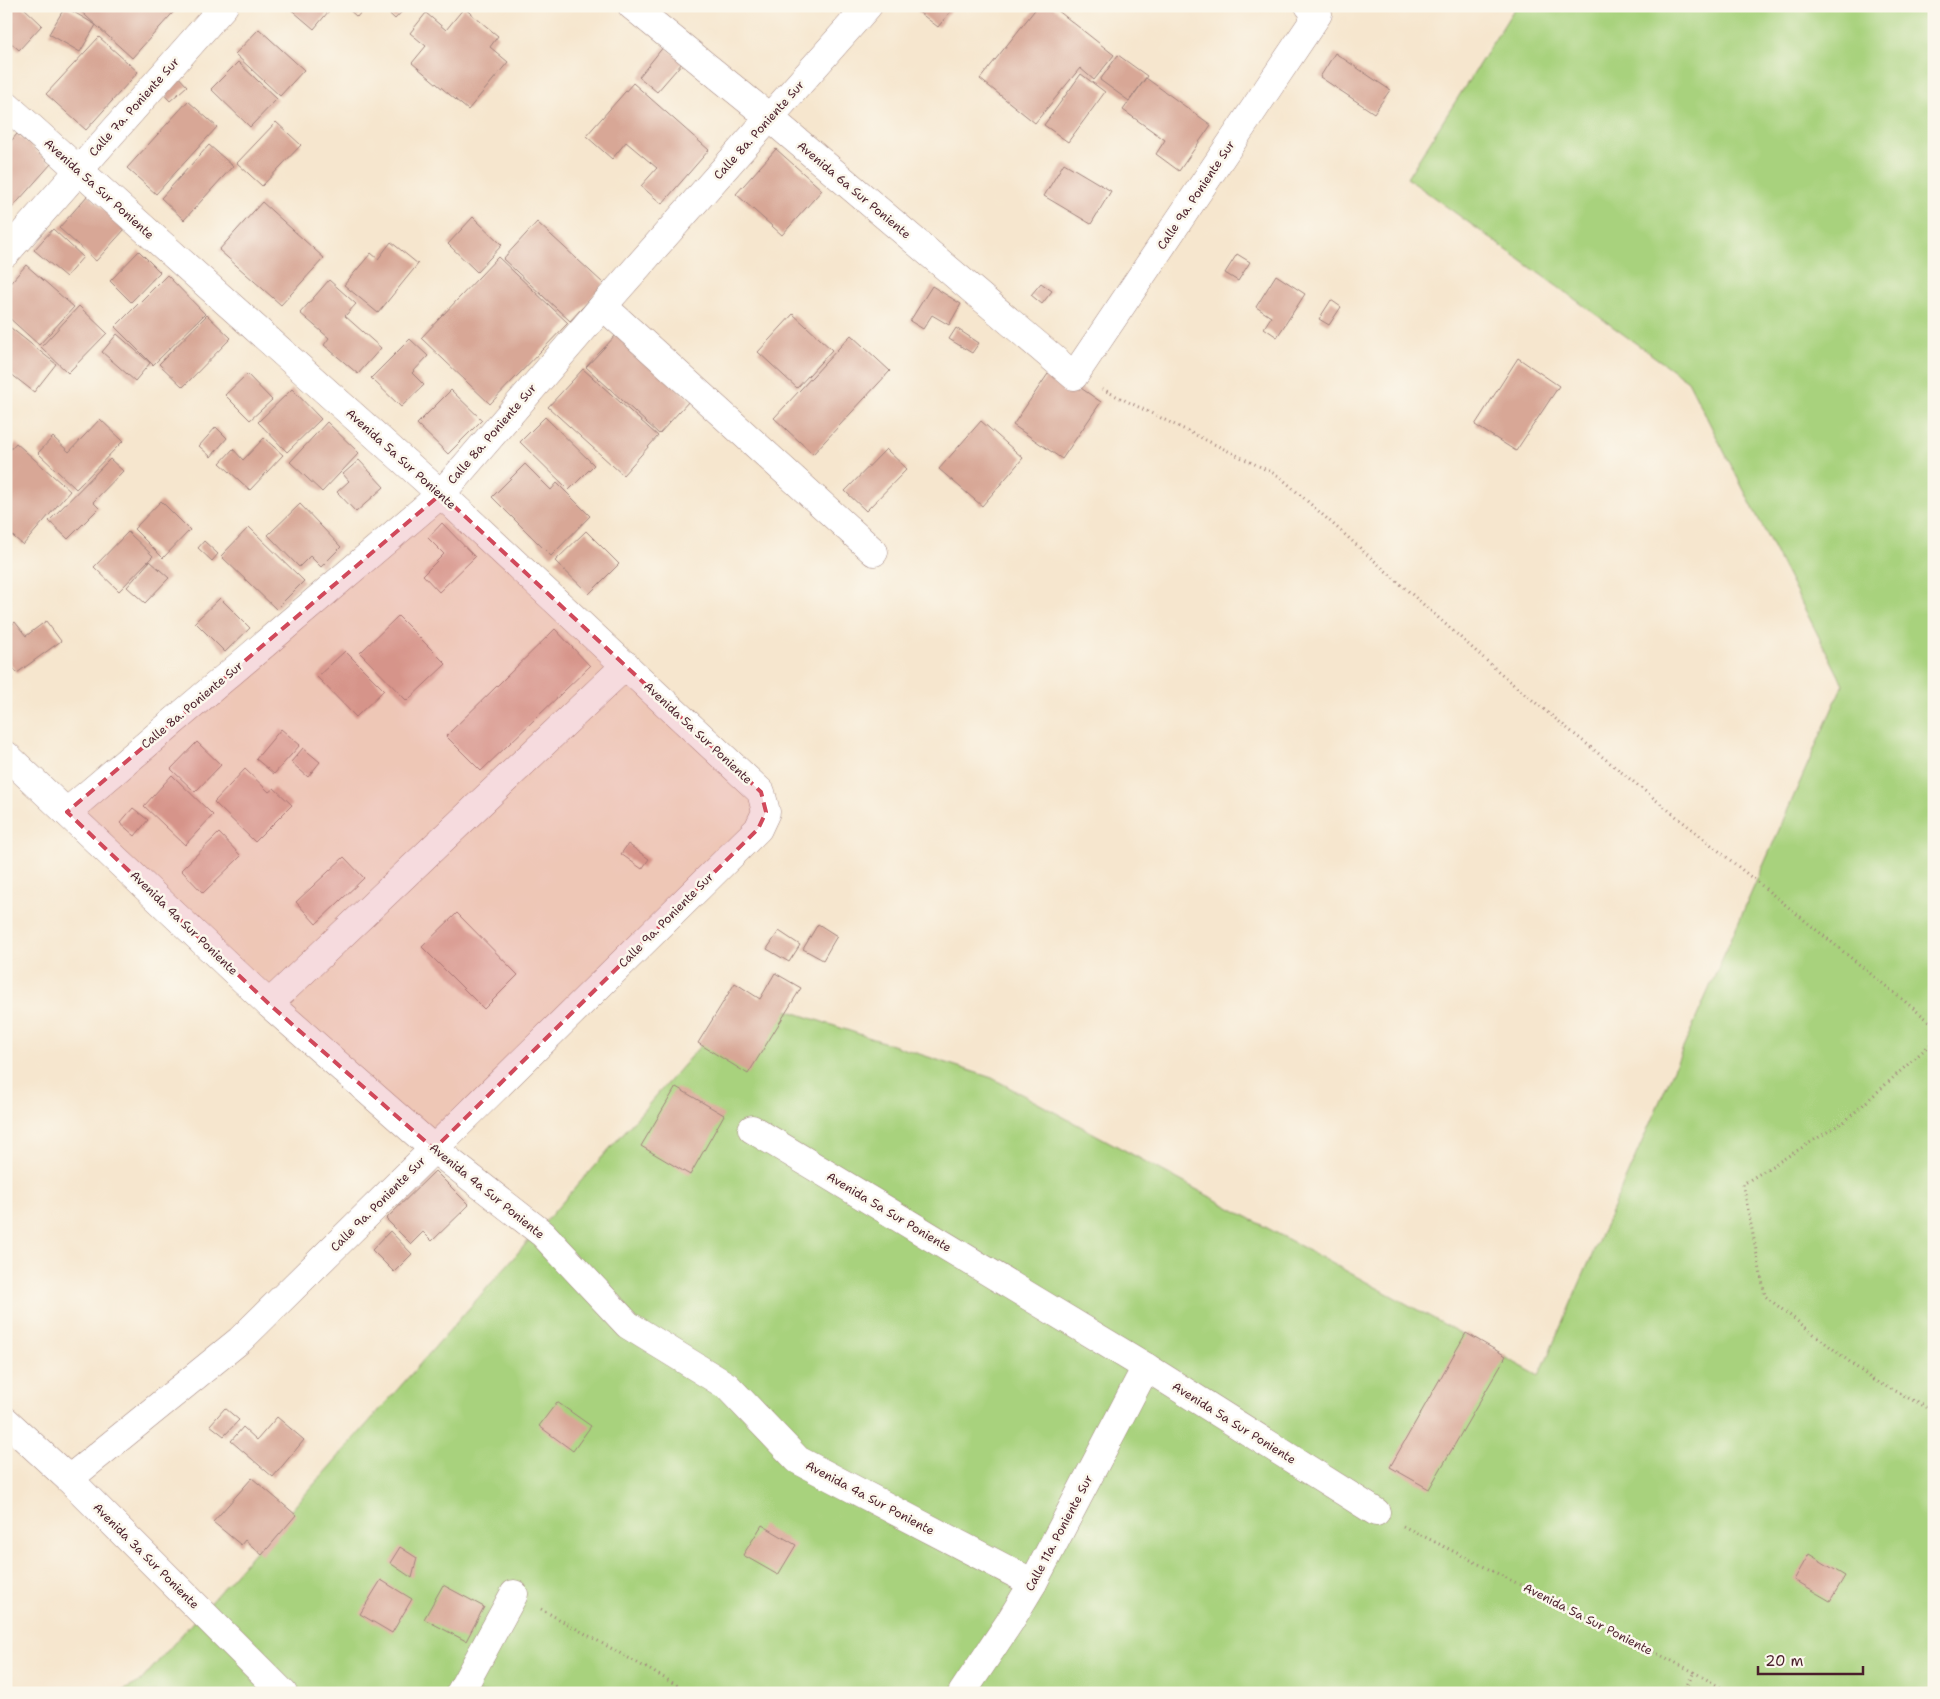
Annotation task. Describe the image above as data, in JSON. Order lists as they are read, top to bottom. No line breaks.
{"streets":{"street":["Calle 7a. Poniente Sur","Calle 8a. Poniente Sur","Avenida 5a Sur Poniente","Avenida 6a Sur Poniente","Calle 9a. Poniente Sur","Avenida 4a Sur Poniente","Calle 11a. Poniente Sur","Avenida 3a Sur Poniente"]},"crossings":[["Calle 7a. Poniente Sur","Avenida 5a Sur Poniente"],["Calle 8a. Poniente Sur","Avenida 5a Sur Poniente"],["Calle 8a. Poniente Sur","Avenida 6a Sur Poniente"],["Calle 8a. Poniente Sur","Avenida 4a Sur Poniente"],["Avenida 5a Sur Poniente","Calle 9a. Poniente Sur"],["Avenida 5a Sur Poniente","Calle 11a. Poniente Sur"],["Avenida 6a Sur Poniente","Calle 9a. Poniente Sur"],["Calle 9a. Poniente Sur","Avenida 4a Sur Poniente"],["Calle 9a. Poniente Sur","Avenida 3a Sur Poniente"],["Avenida 4a Sur Poniente","Calle 11a. Poniente Sur"]],"scale_bar":"20 m"}
